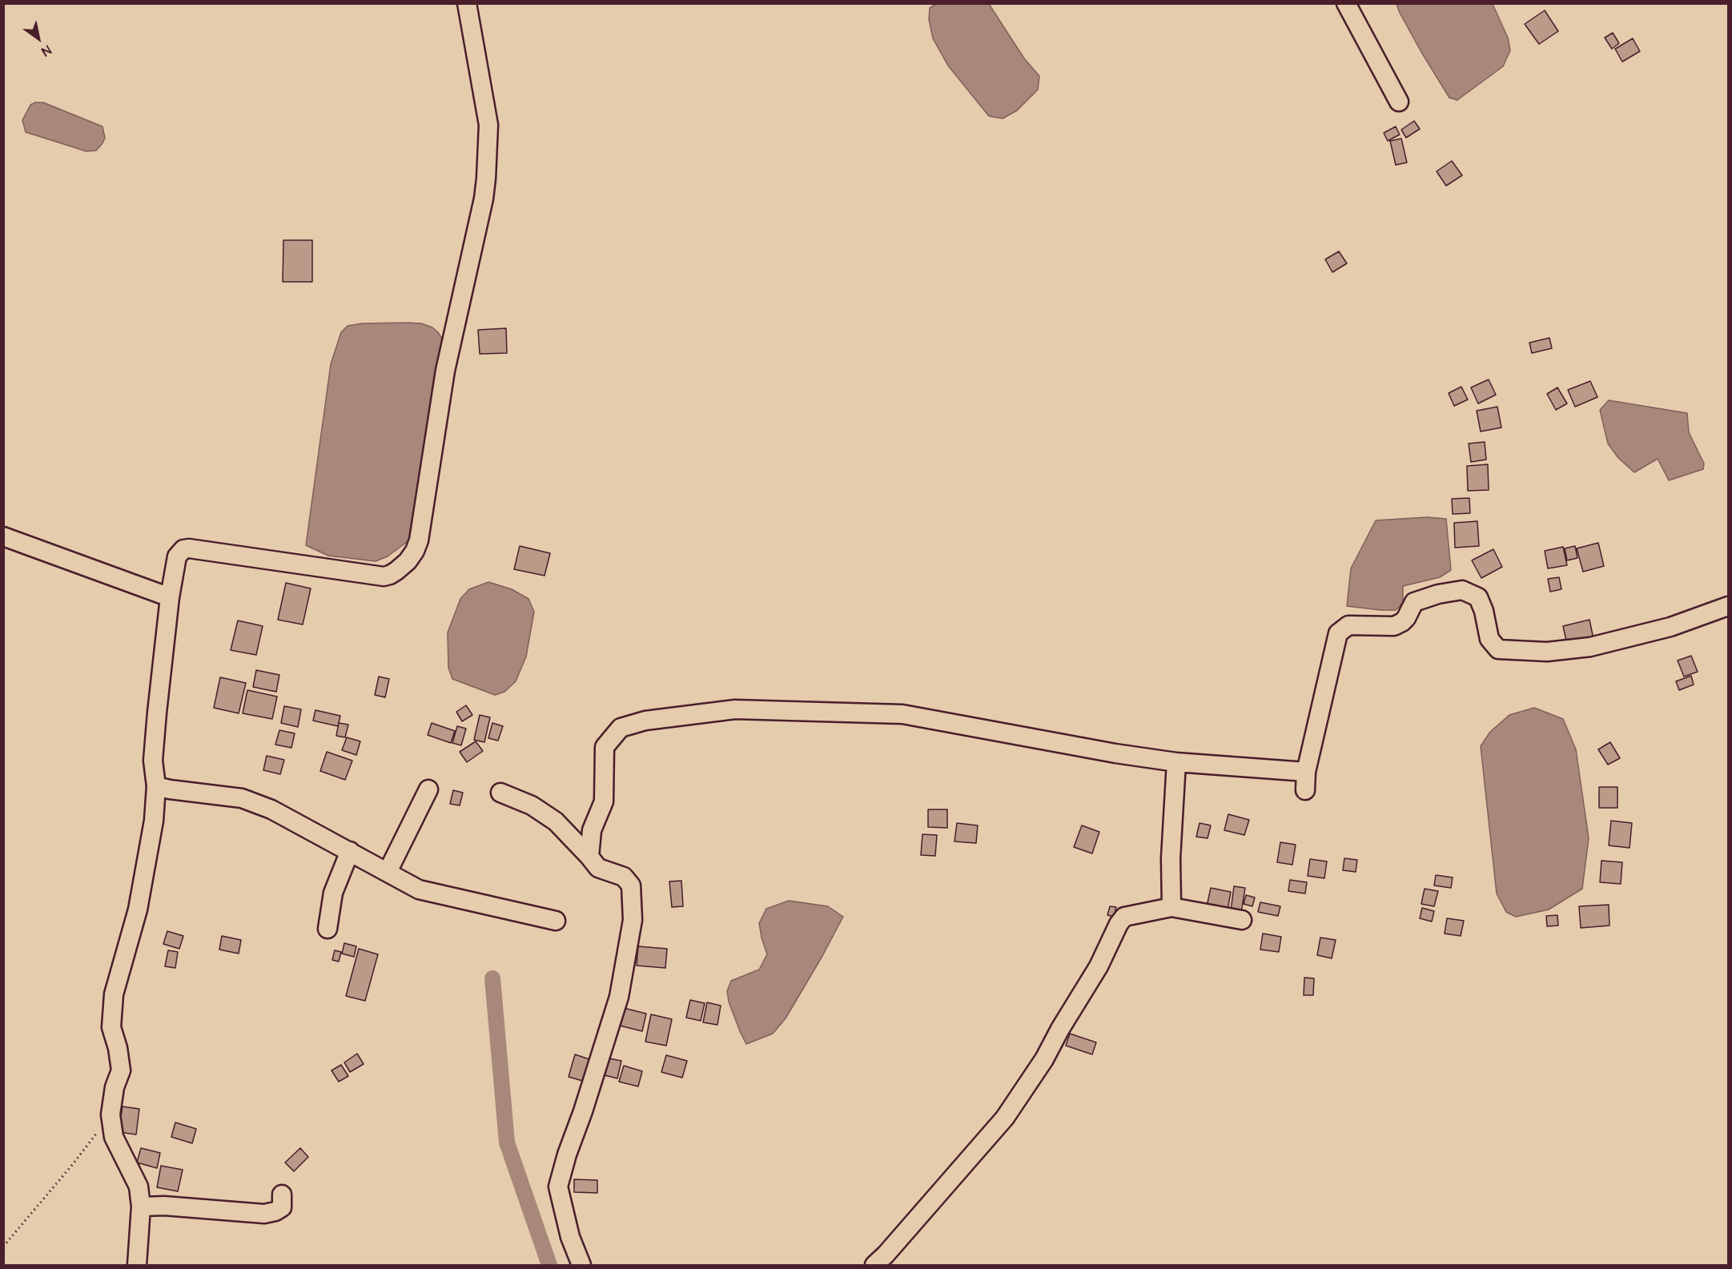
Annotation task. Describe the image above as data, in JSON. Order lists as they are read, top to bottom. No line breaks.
{"north":"bottom right"}
